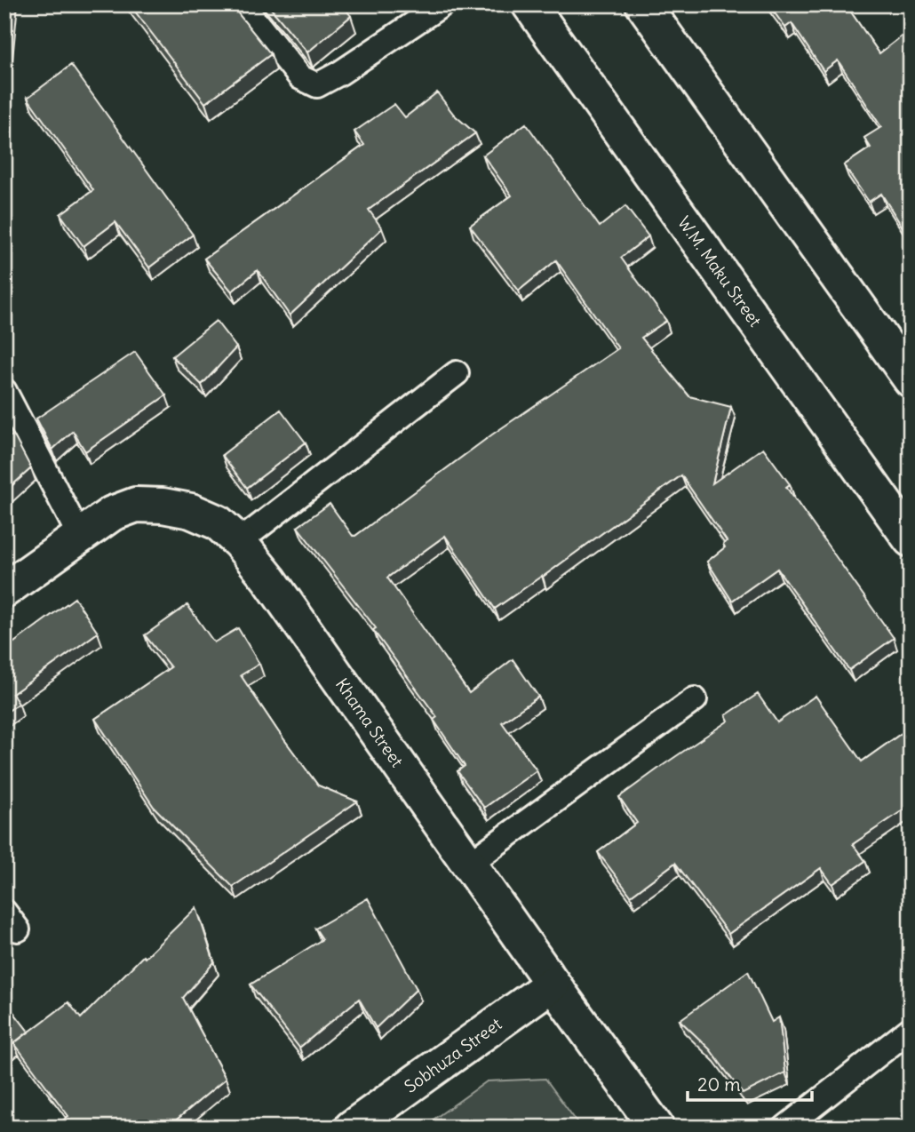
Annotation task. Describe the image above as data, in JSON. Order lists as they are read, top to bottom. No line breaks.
{"streets":{"street":["W.M. Maku Street","Khama Street","Sobhuza Street"]},"crossings":[["Khama Street","Sobhuza Street"]],"scale_bar":"20 m"}
